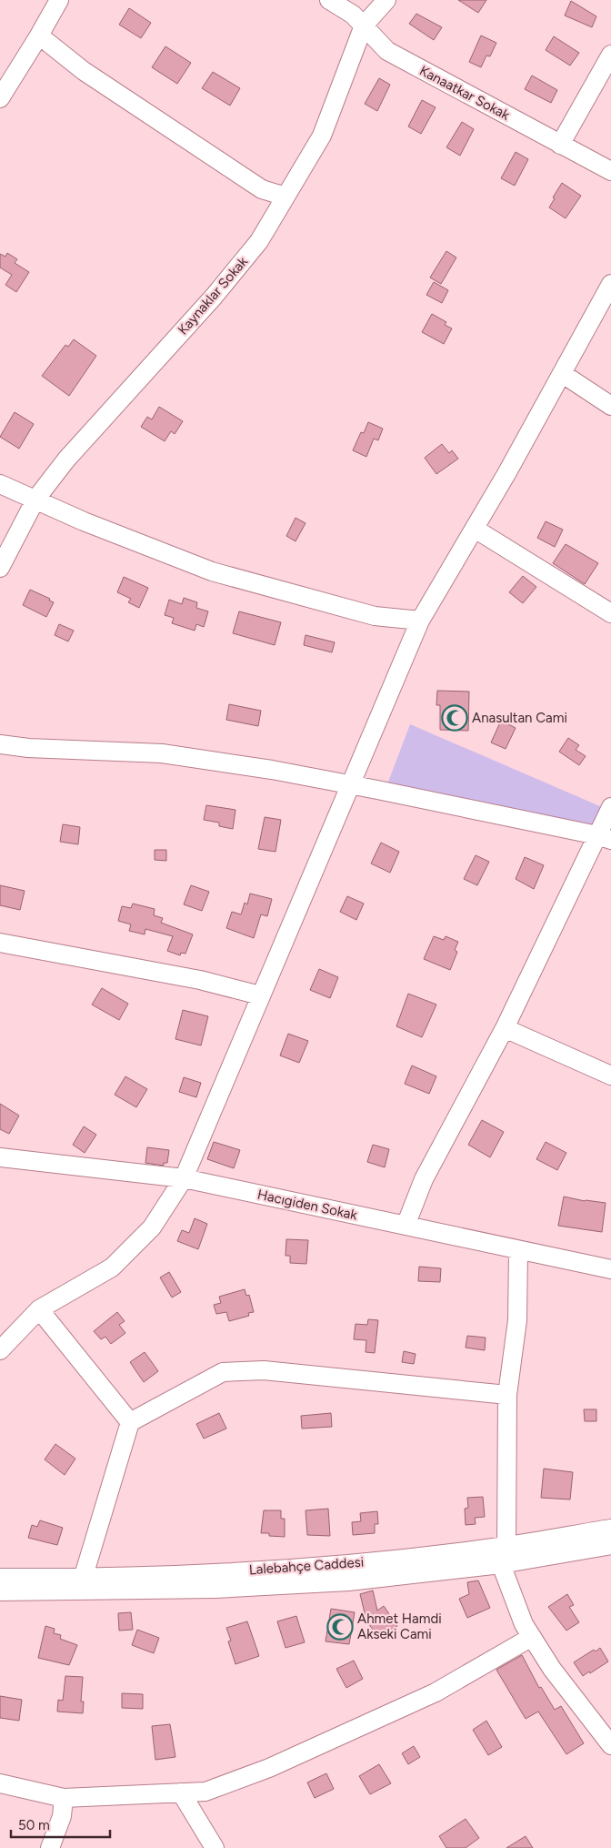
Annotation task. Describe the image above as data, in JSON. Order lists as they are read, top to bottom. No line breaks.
{"streets":{"street":["Kanaatkar Sokak","Kaynaklar Sokak","Hacıgiden Sokak","Lalebahçe Caddesi"]},"crossings":[["Kanaatkar Sokak","Kaynaklar Sokak"]],"places":{"mosque":["Anasultan Cami","Ahmet Hamdi Akseki Cami"]},"scale_bar":"50 m"}
